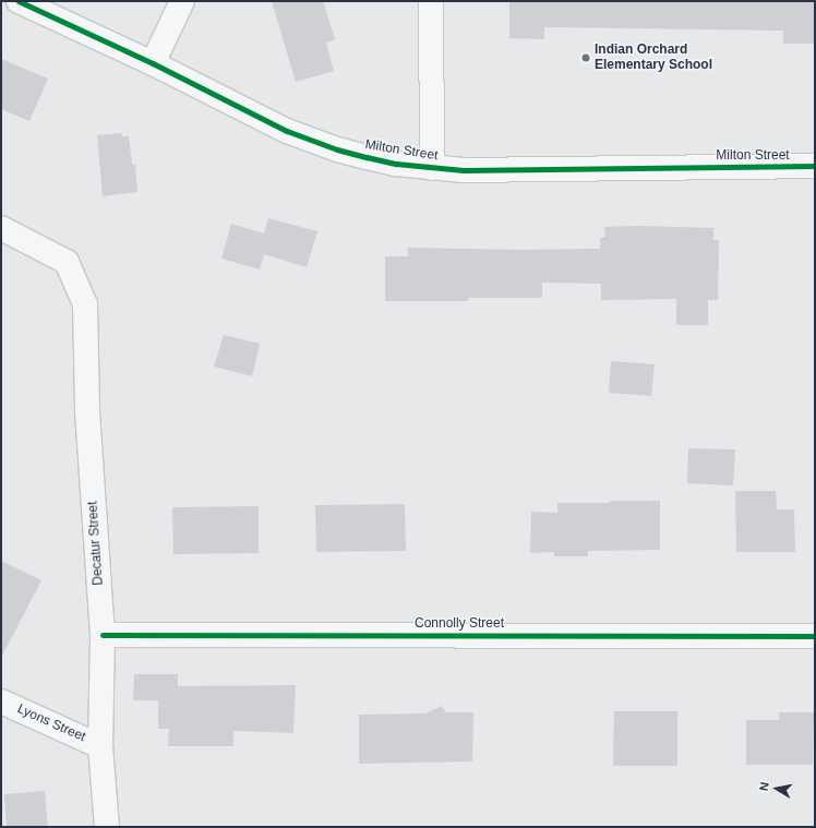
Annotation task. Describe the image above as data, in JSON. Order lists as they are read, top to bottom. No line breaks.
{"streets":{"street":["Milton Street","Decatur Street","Connolly Street","Lyons Street"]},"crossings":[["Decatur Street","Connolly Street"],["Decatur Street","Lyons Street"]],"places":["Indian Orchard Elementary School"],"north":"left"}
